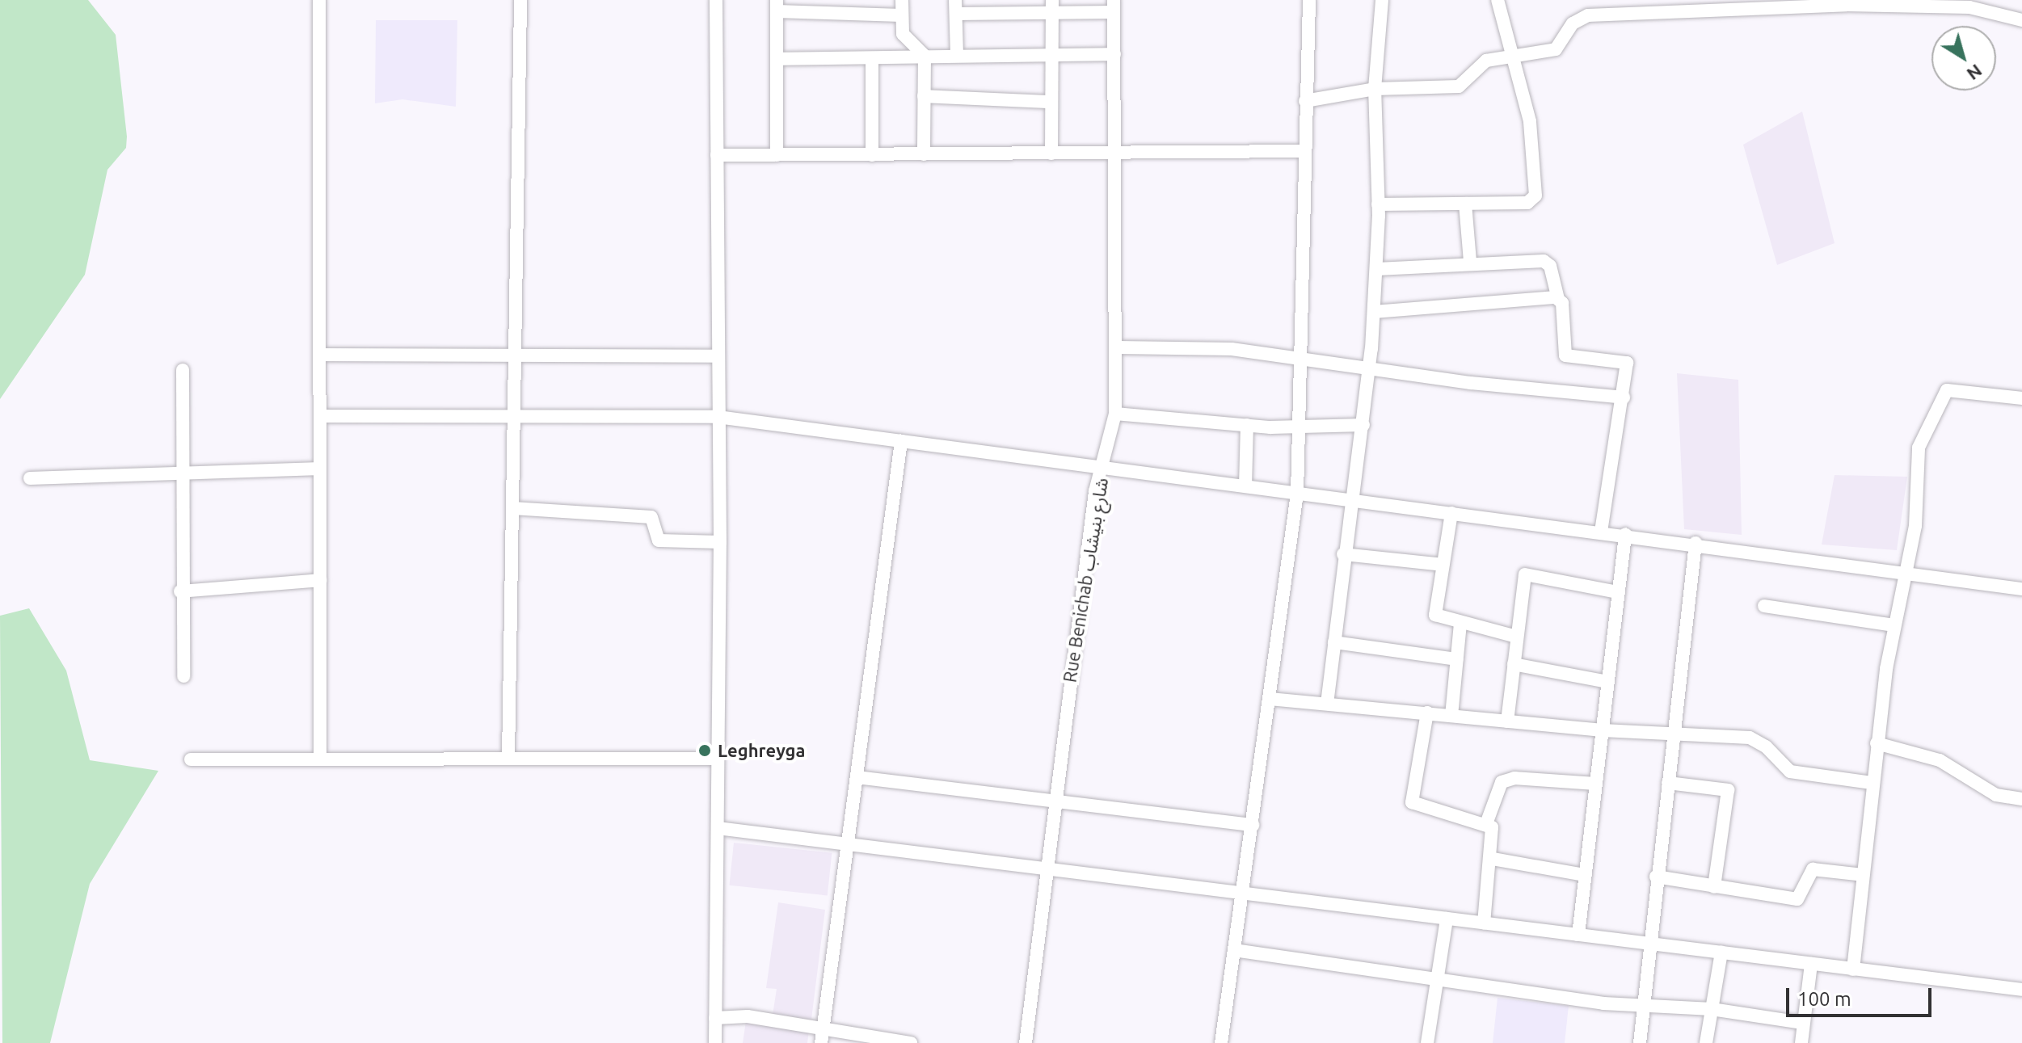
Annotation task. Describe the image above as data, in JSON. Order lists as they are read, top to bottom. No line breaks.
{"streets":{"street":["Rue Benichab شارع بنيشاب"]},"places":["Leghreyga"],"scale_bar":"100 m","north":"bottom right"}
